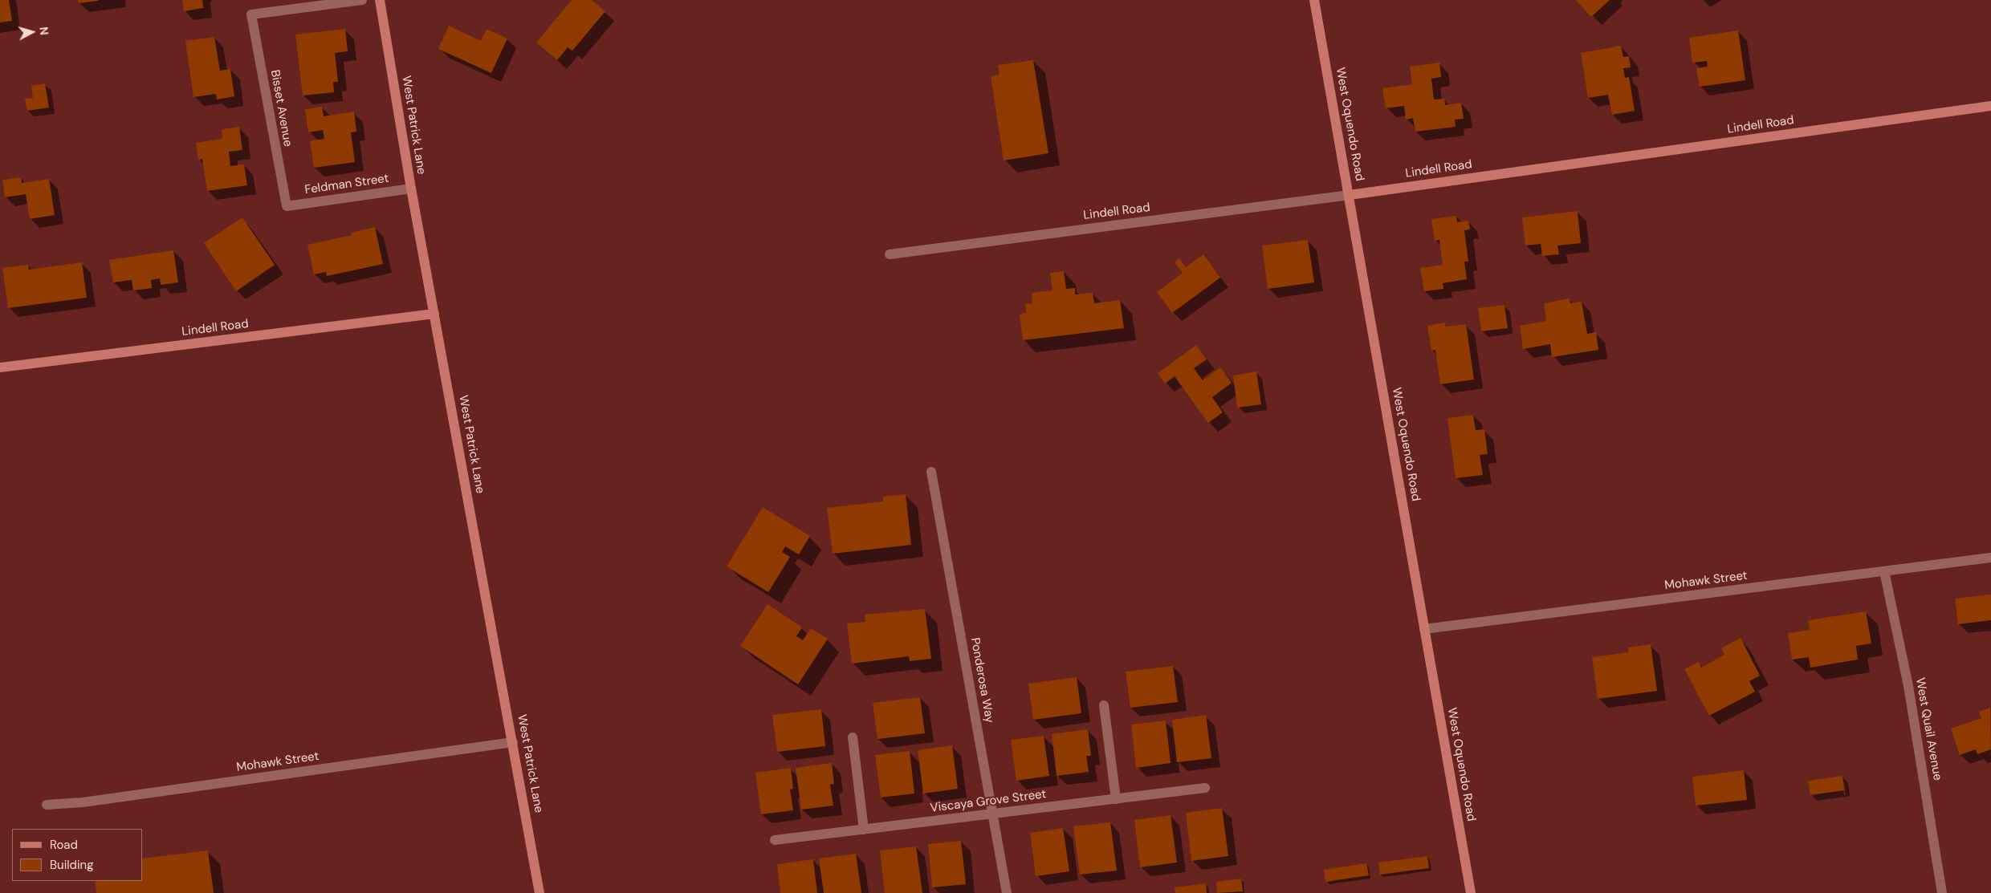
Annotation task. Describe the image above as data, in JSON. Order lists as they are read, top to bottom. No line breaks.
{"streets":{"street":["Bisset Avenue","West Oquendo Road","West Patrick Lane","Lindell Road","Feldman Street","Mohawk Street","Ponderosa Way","West Quail Avenue","Viscaya Grove Street"]},"crossings":[["Bisset Avenue","Feldman Street"],["West Oquendo Road","Lindell Road"],["West Oquendo Road","Mohawk Street"],["West Patrick Lane","Lindell Road"],["West Patrick Lane","Feldman Street"],["West Patrick Lane","Mohawk Street"],["Mohawk Street","West Quail Avenue"],["Ponderosa Way","Viscaya Grove Street"]],"legend":["Road","Building"],"north":"right"}
